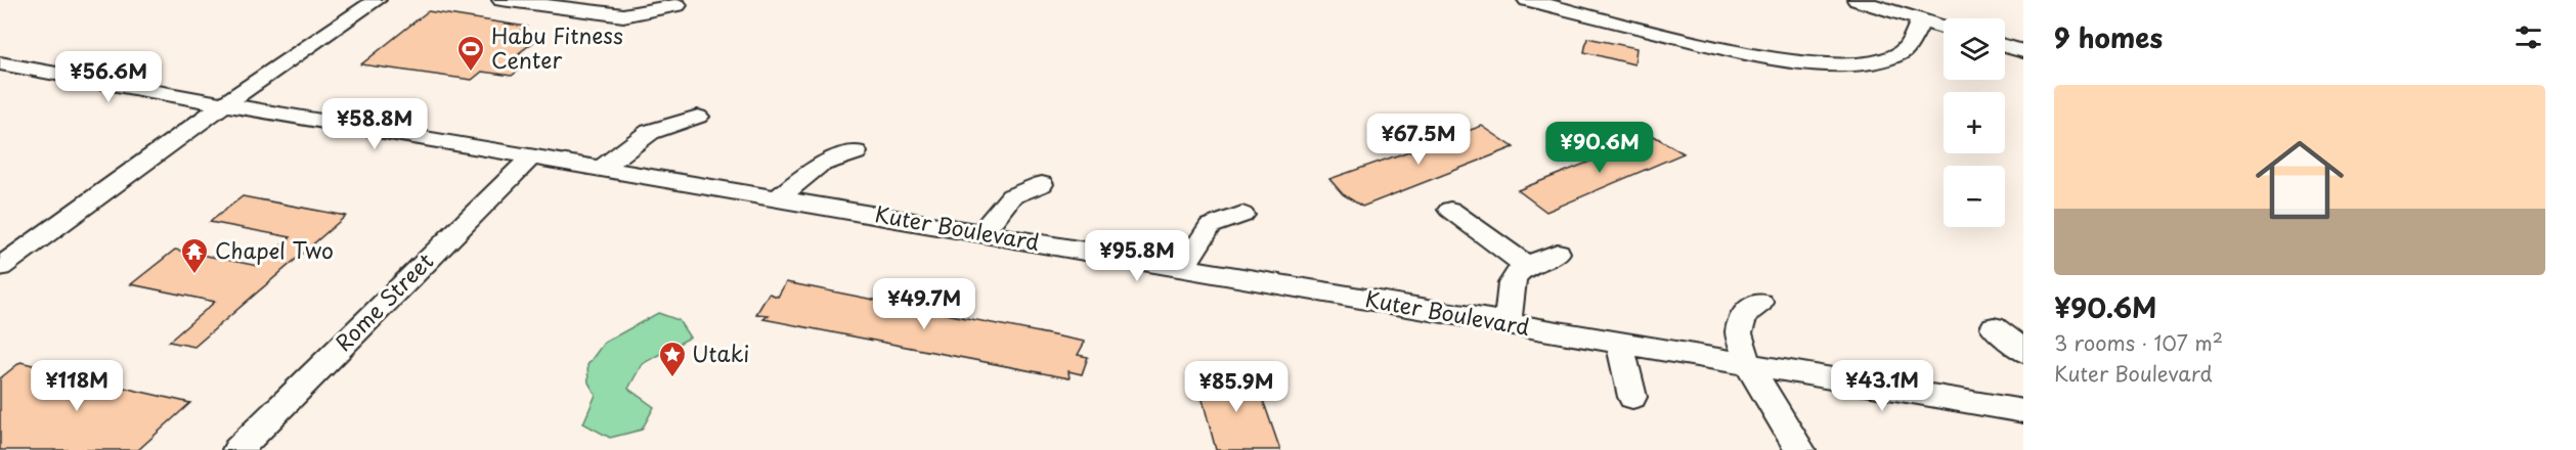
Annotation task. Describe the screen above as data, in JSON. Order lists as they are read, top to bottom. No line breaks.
{"streets":{"street":["Kuter Boulevard","Rome Street"]},"crossings":[["Kuter Boulevard","Rome Street"]],"places":{"sports":["Habu Fitness Center"],"temple":["Chapel Two"],"place":["Utaki"]},"page":{"heading":"9 homes","map_buttons":["+","−"],"price":["¥56.6M","¥58.8M","¥67.5M","¥90.6M","¥95.8M","¥49.7M","¥118M","¥43.1M","¥85.9M"],"list":[{"name":"¥90.6M","note":"3 rooms · 107 m² · Kuter Boulevard"}]}}
